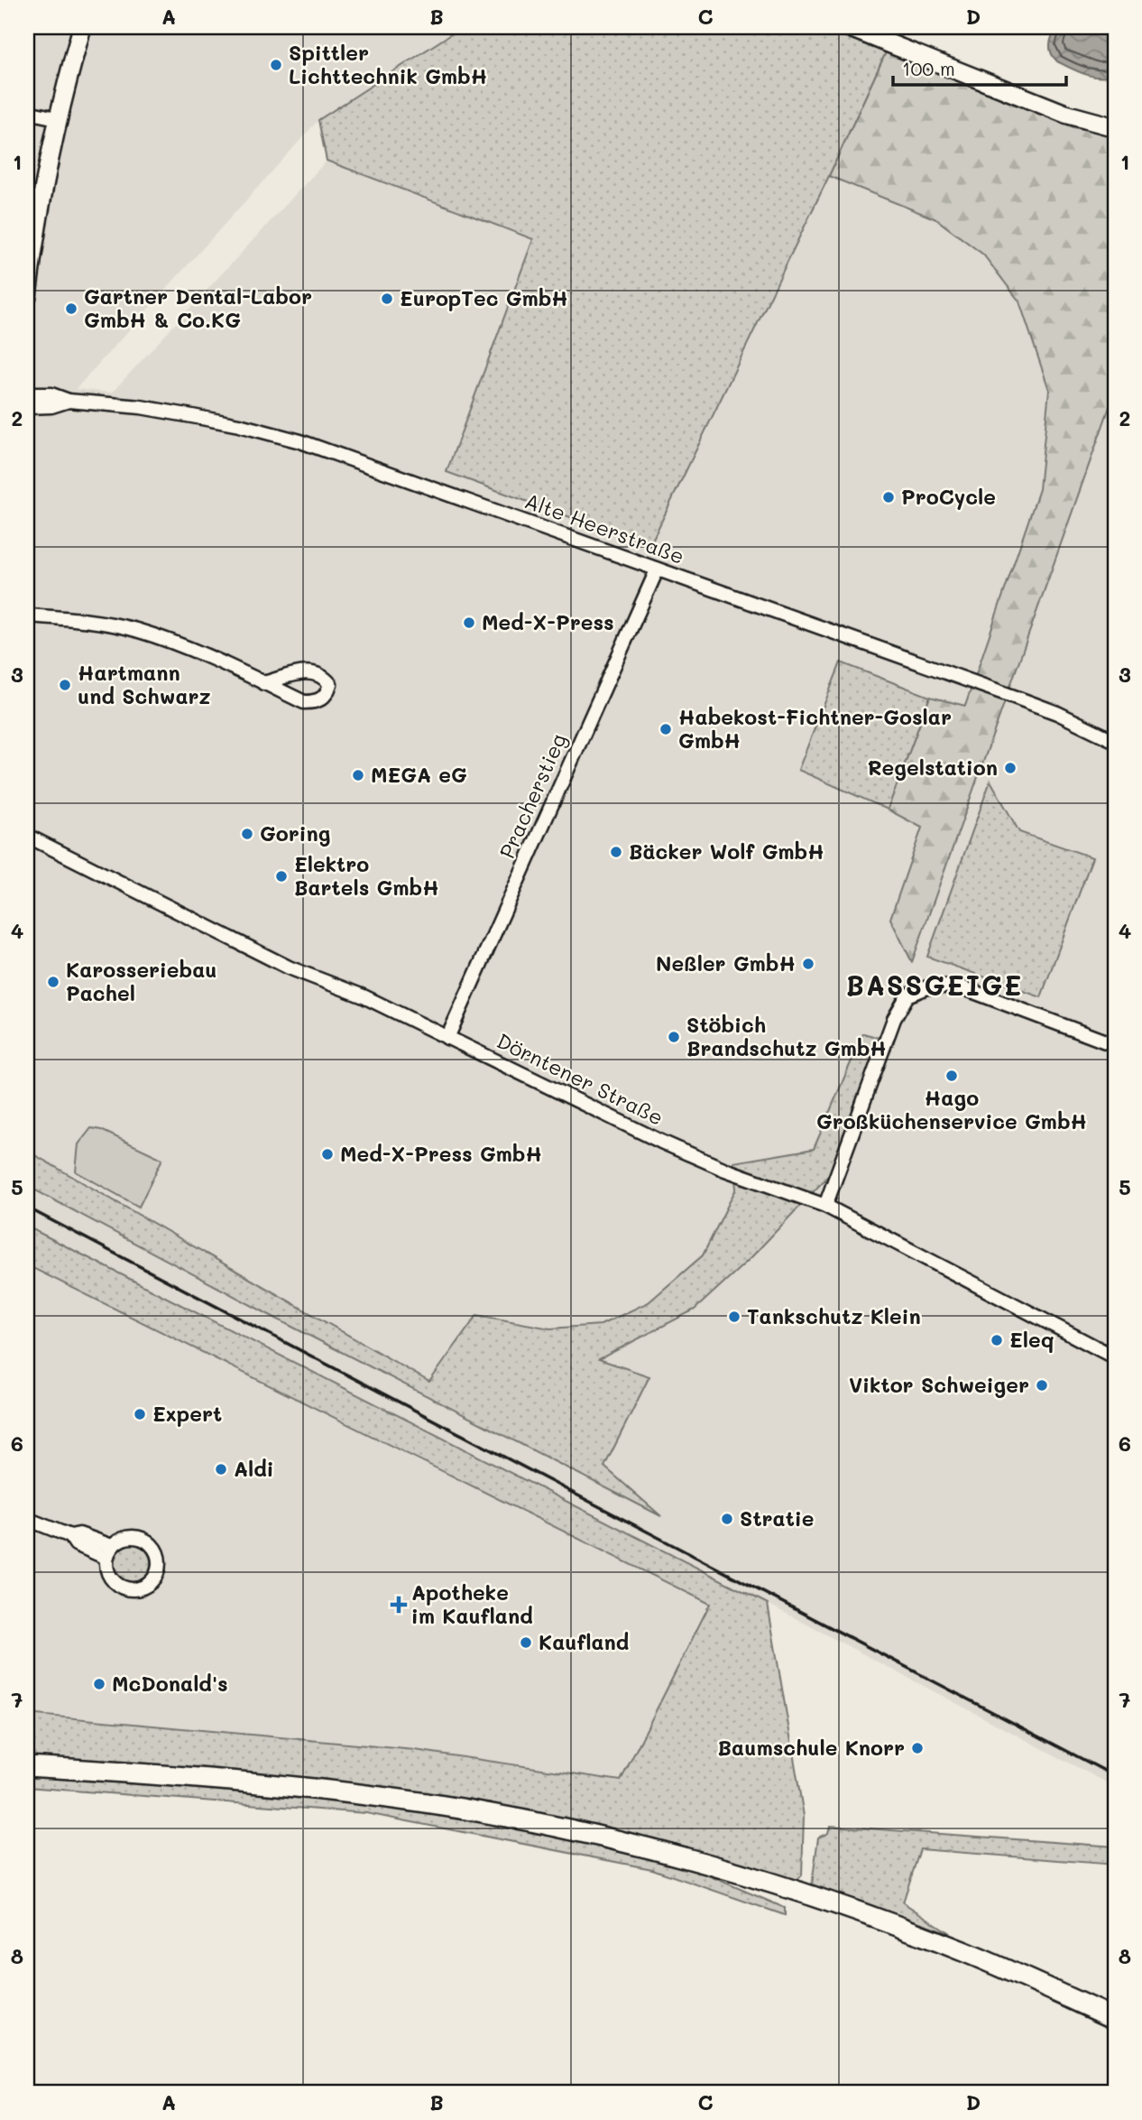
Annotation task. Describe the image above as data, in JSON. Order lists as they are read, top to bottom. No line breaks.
{"streets":{"street":["Alte Heerstraße","Pracherstieg","Dörntener Straße"]},"crossings":[["Alte Heerstraße","Pracherstieg"],["Pracherstieg","Dörntener Straße"]],"districts":["BASSGEIGE"],"places":{"other":["Spittler Lichttechnik GmbH","EuropTec GmbH","Gartner Dental-Labor GmbH & Co.KG","ProCycle","Med-X-Press","Hartmann und Schwarz","Habekost-Fichtner-Goslar GmbH","Regelstation","MEGA eG","Goring","Bäcker Wolf GmbH","Elektro Bartels GmbH","Neßler GmbH","Karosseriebau Pachel","Stöbich Brandschutz GmbH","Hago Großküchenservice GmbH","Med-X-Press GmbH","Tankschutz Klein","Eleq","Viktor Schweiger","Expert","Aldi","Stratie","Kaufland","McDonald's","Baumschule Knorr"],"health":["Apotheke im Kaufland"]},"scale_bar":"100 m","grid":{"columns":["A","B","C","D"],"rows":["1","2","3","4","5","6","7","8"]}}
